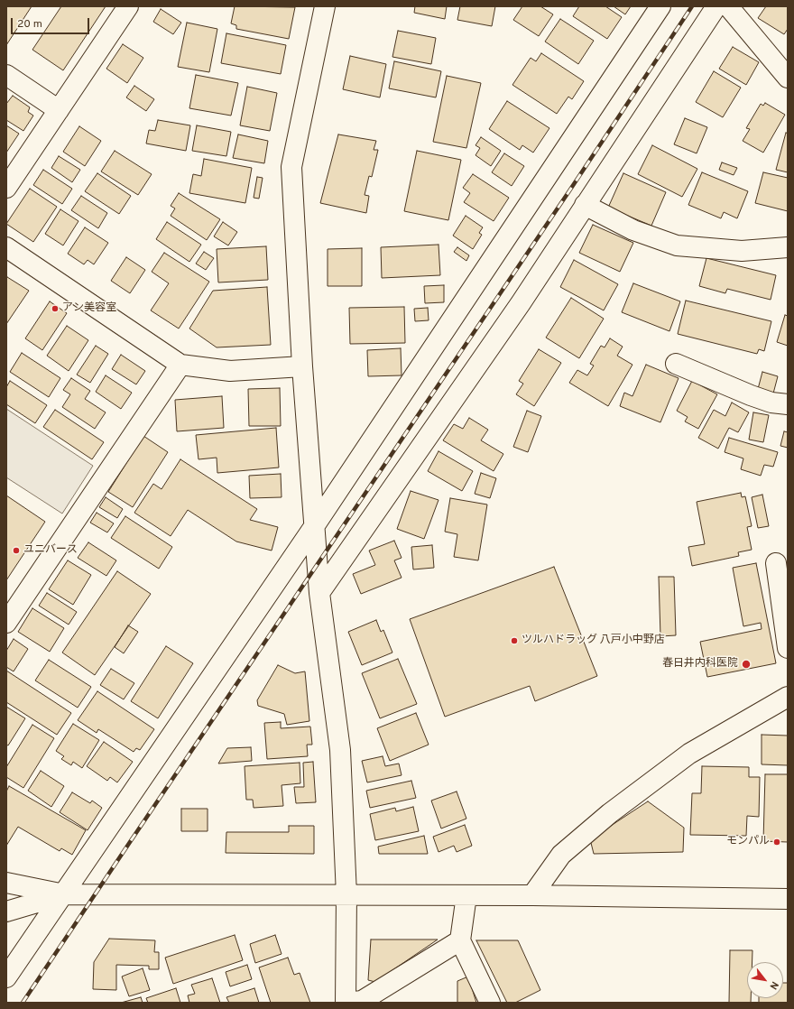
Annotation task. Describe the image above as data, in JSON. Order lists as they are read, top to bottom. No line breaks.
{"places":["アン美容室","ユニバース","ツルハドラッグ 八戸小中野店","春日井内科医院","モンパル"],"scale_bar":"20 m","north":"bottom right"}
